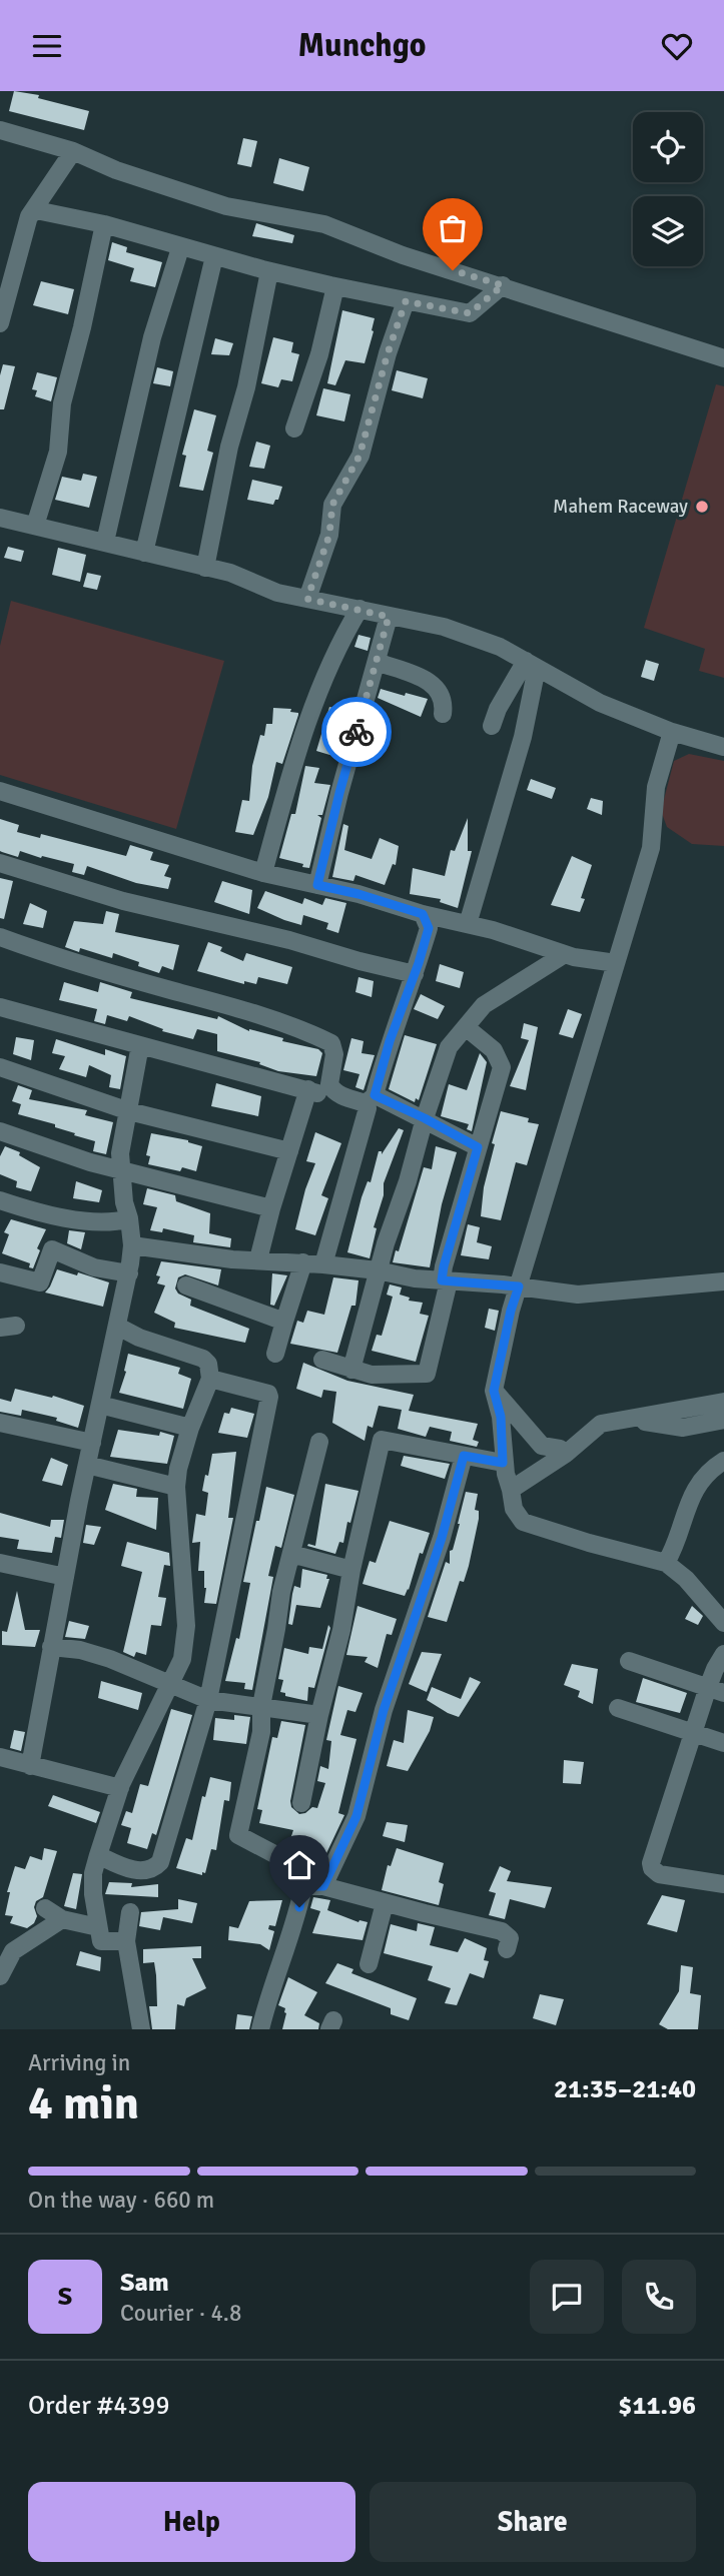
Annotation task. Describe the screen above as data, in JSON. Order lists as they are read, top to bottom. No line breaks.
{"places":["Mahem Raceway"],"page":{"header":"Munchgo","heading":["4 min","Arriving in","21:35–21:40"],"panel":["Sam","Courier · 4.8","Order #4399","$11.96"],"bar":"On the way · 660 m","round":"S","buttons":["Help","Share"]}}
